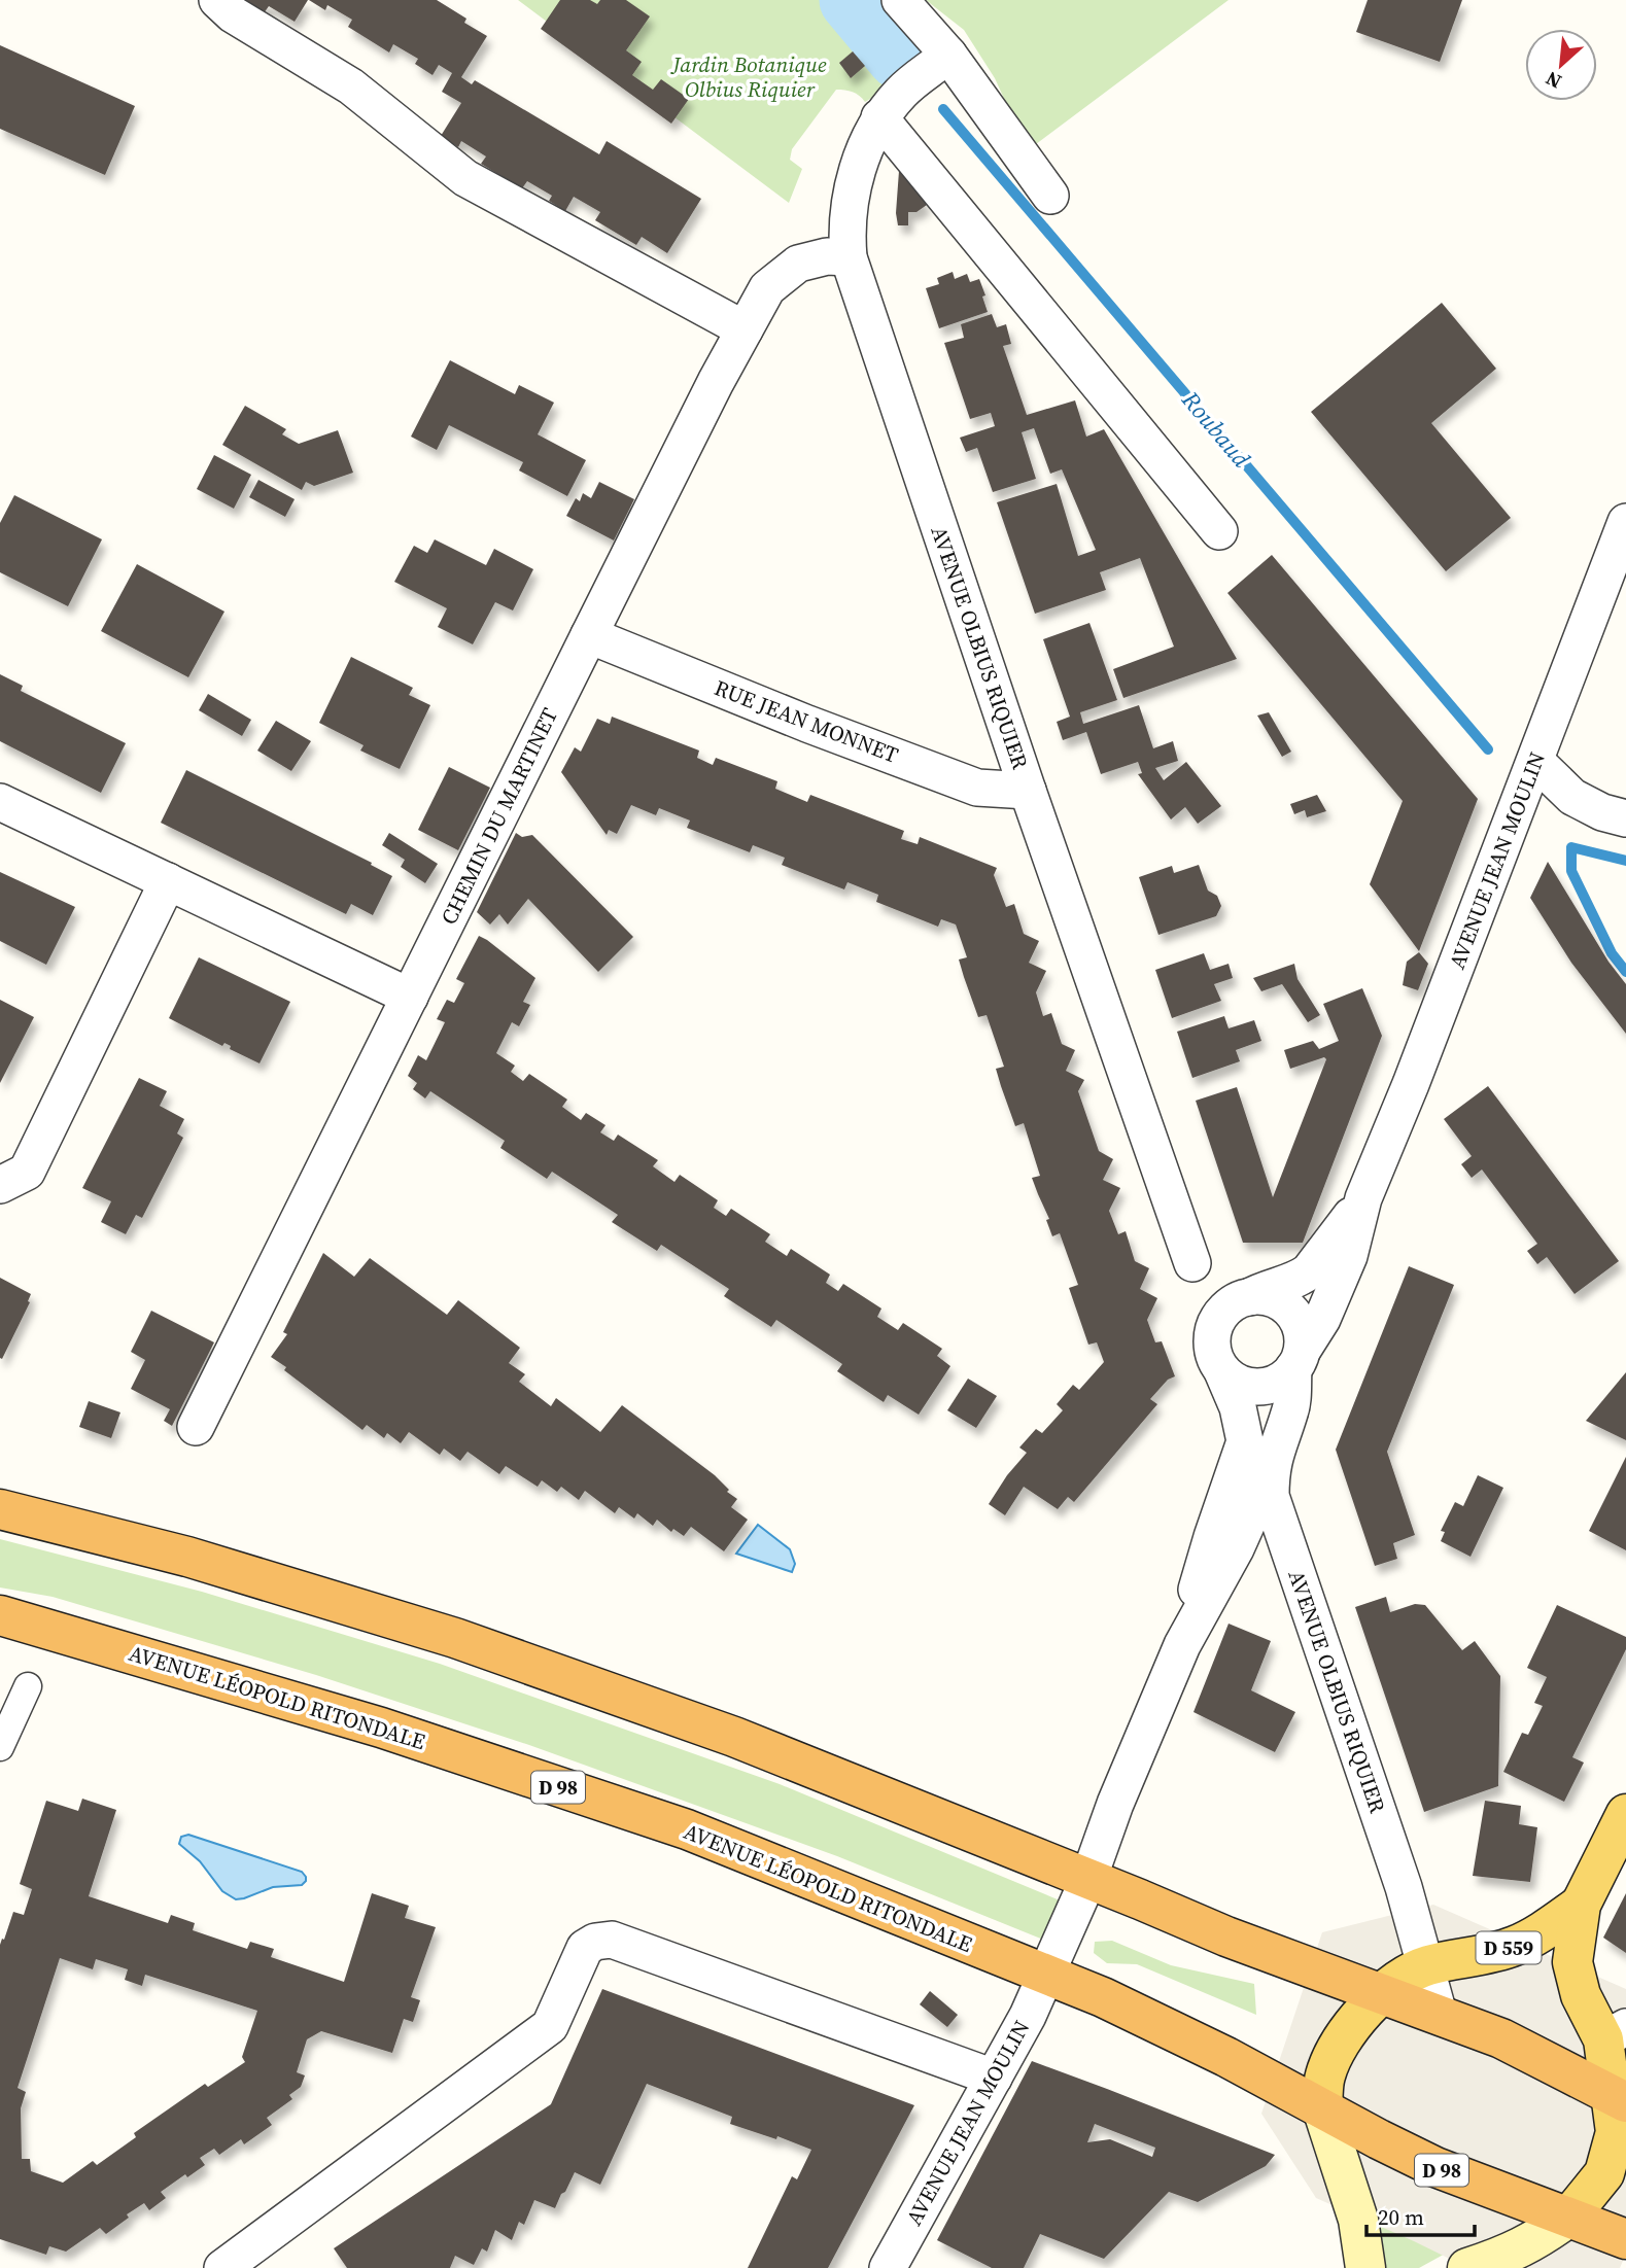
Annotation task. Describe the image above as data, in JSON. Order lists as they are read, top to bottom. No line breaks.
{"streets":{"highway":["AVENUE LÉOPOLD RITONDALE","D 98"],"main road":["D 559"],"street":["AVENUE OLBIUS RIQUIER","RUE JEAN MONNET","CHEMIN DU MARTINET","AVENUE JEAN MOULIN"]},"crossings":[["AVENUE OLBIUS RIQUIER","RUE JEAN MONNET"],["AVENUE OLBIUS RIQUIER","CHEMIN DU MARTINET"],["AVENUE OLBIUS RIQUIER","AVENUE JEAN MOULIN"],["AVENUE OLBIUS RIQUIER","D 559"],["RUE JEAN MONNET","CHEMIN DU MARTINET"],["AVENUE JEAN MOULIN","AVENUE LÉOPOLD RITONDALE"],["AVENUE LÉOPOLD RITONDALE","D 559"]],"water":["Roubaud"],"parks":["Jardin Botanique Olbius Riquier"],"scale_bar":"20 m","north":"bottom left"}
